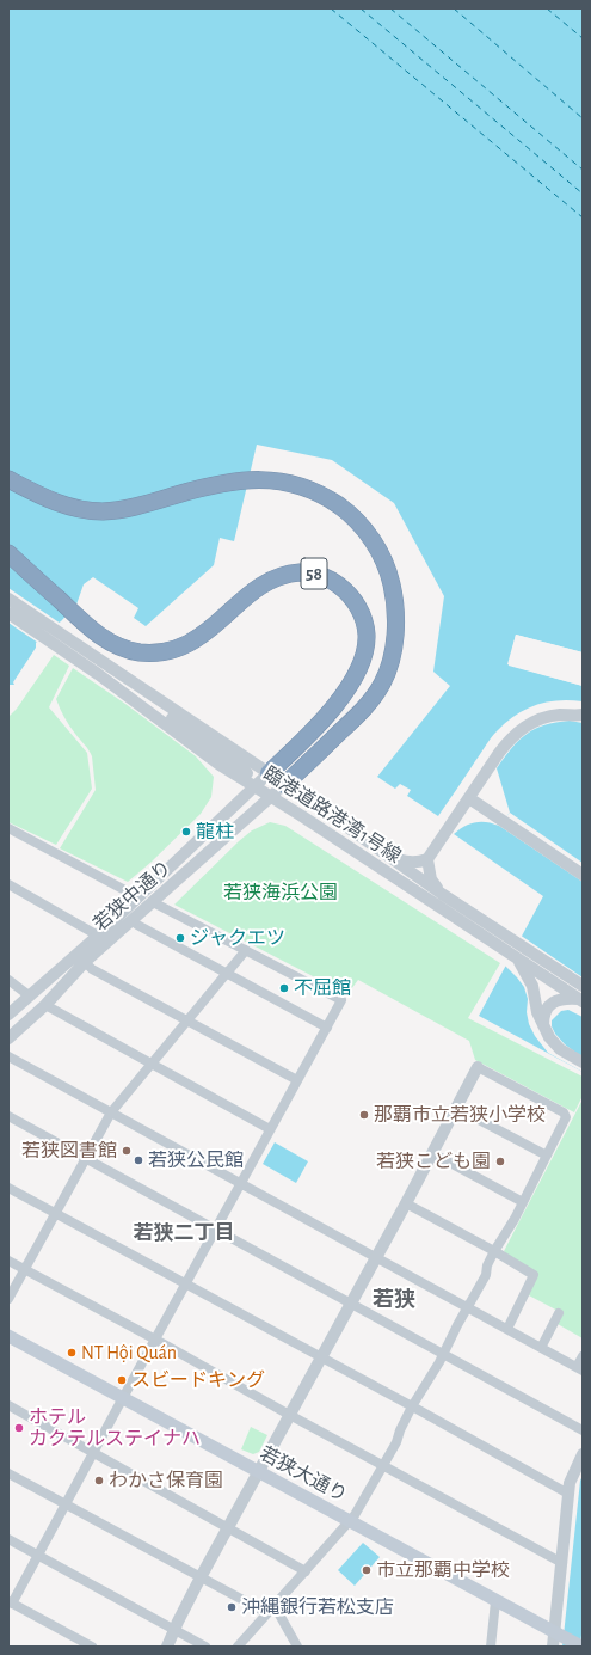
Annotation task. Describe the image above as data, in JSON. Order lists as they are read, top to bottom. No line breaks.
{"streets":{"highway":["58"],"main road":["若狭大通り"],"street":["臨港道路港湾1号線","若狭中通り"]},"crossings":[["58","臨港道路港湾1号線"],["58","若狭中通り"],["臨港道路港湾1号線","若狭中通り"]],"districts":["若狭二丁目","若狭"],"parks":["若狭海浜公園"],"places":["龍柱","ジャクエツ","不屈館","那覇市立若狭小学校","若狭図書館","若狭公民館","若狭こども園","NT Hội Quán","スビードキング","ホテル カクテルステイナハ","わかさ保育園","市立那覇中学校","沖縄銀行若松支店"]}
